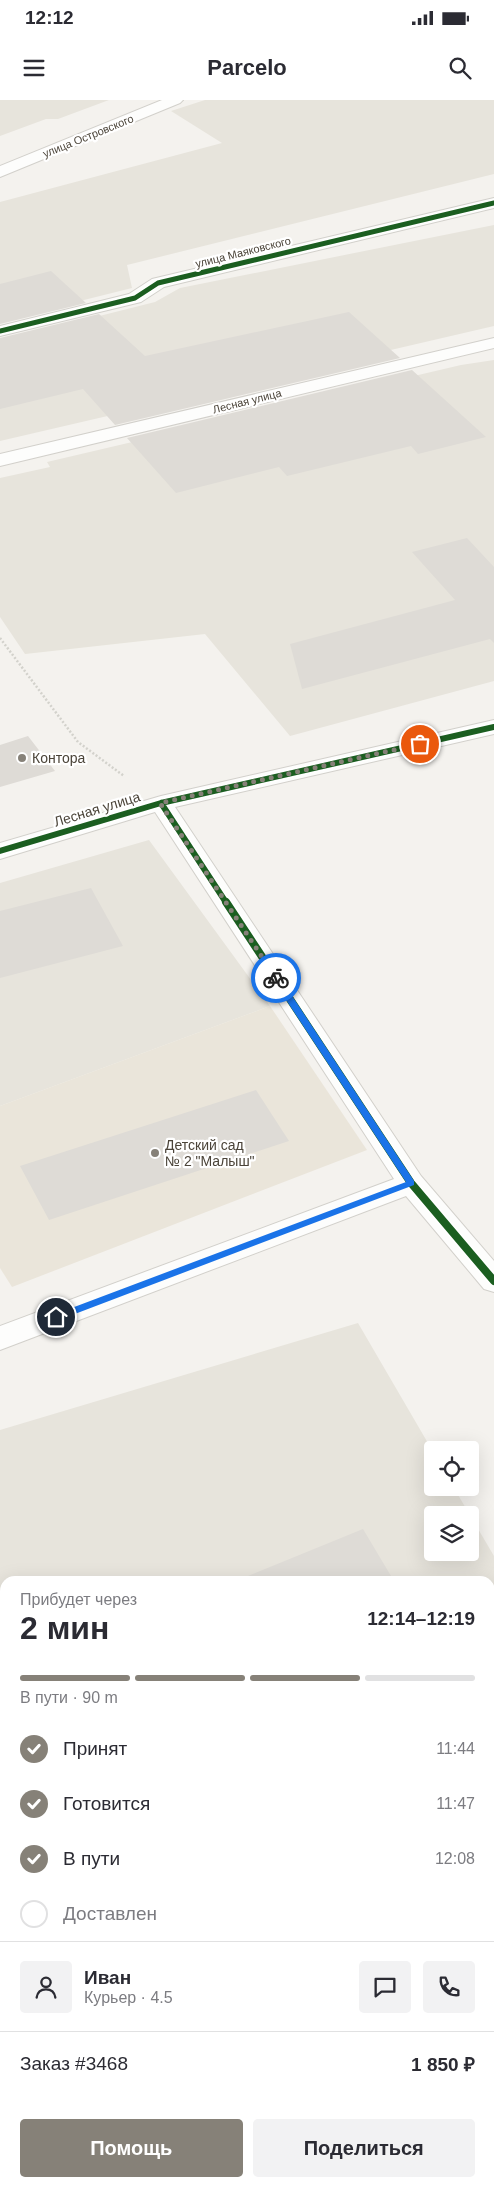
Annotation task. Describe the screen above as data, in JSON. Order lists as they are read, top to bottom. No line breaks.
{"streets":{"street":["улица Островского","улица Маяковского","Лесная улица"]},"places":["Контора","Детский сад № 2 \"Малыш\""],"page":{"status":"12:12","header":"Parcelo","heading":["2 мин","Прибудет через","12:14–12:19"],"panel":["Иван","Курьер · 4.5","Заказ #3468","1 850 ₽"],"bar":"В пути · 90 m","list":[["Принят","11:44"],["Готовится","11:47"],["В пути","12:08"],"Доставлен"],"buttons":["Помощь","Поделиться"]}}
